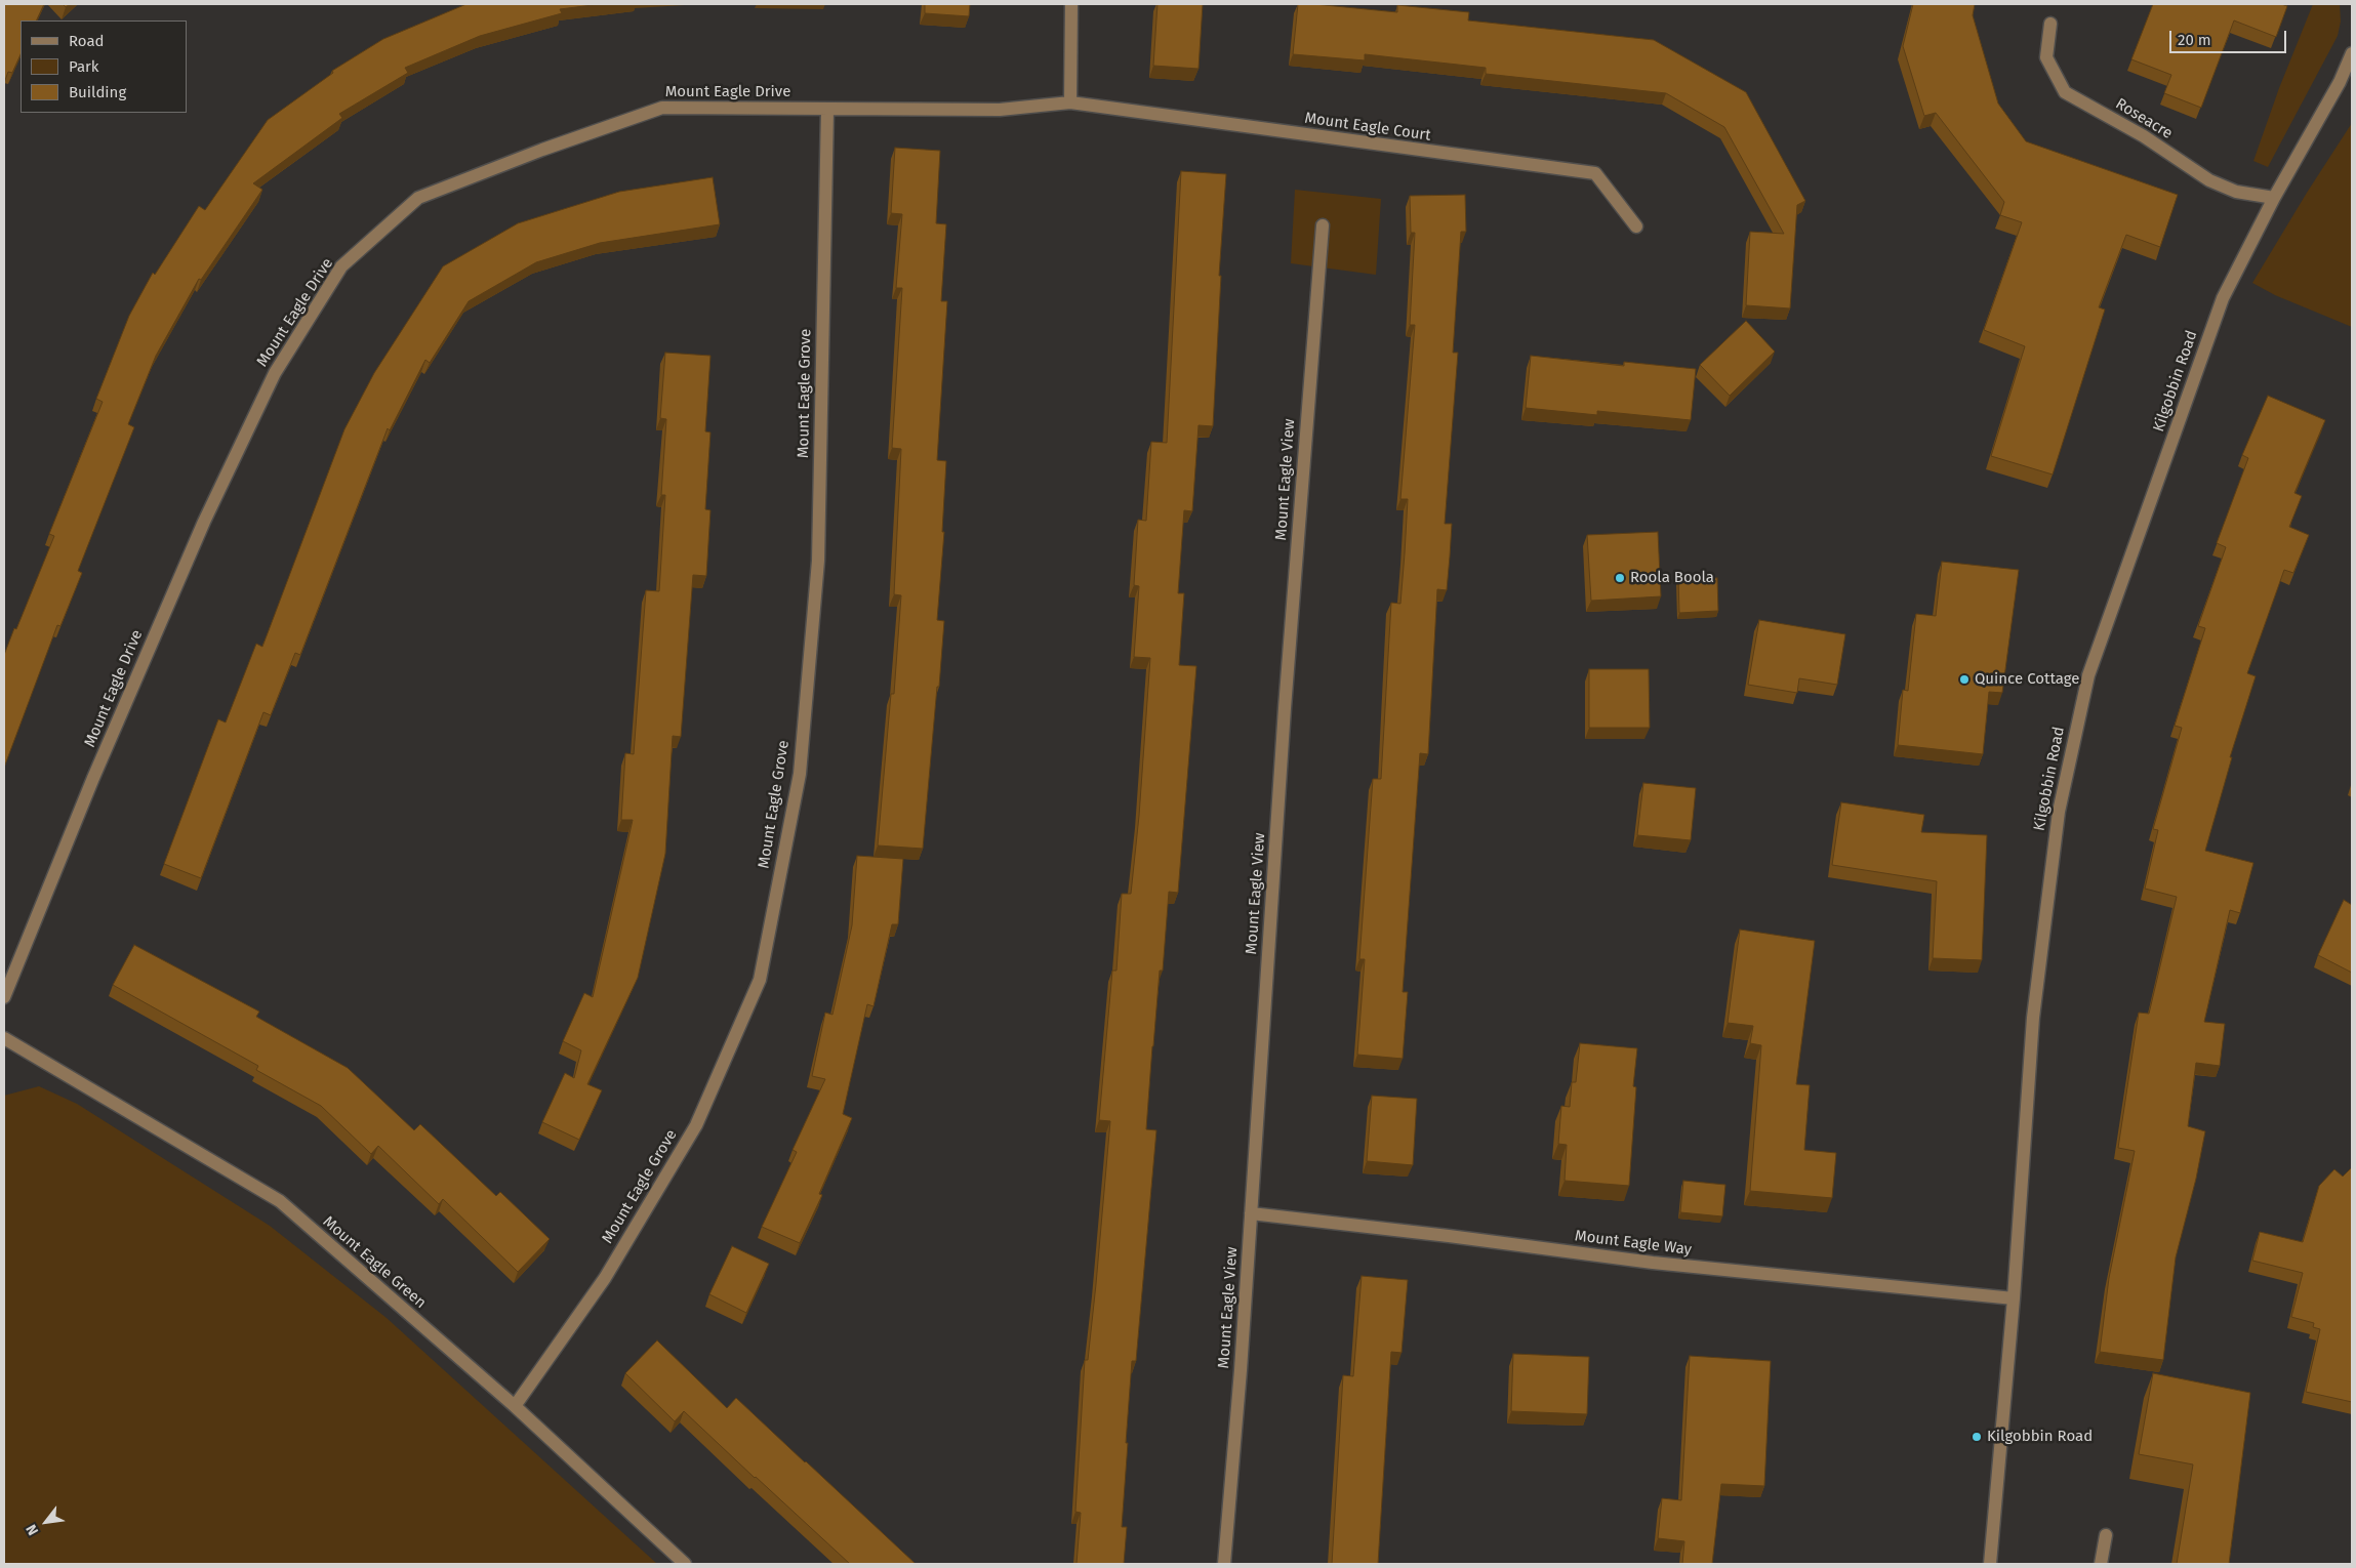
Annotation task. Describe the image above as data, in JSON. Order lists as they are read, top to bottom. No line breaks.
{"streets":{"street":["Mount Eagle Drive","Roseacre","Mount Eagle Court","Kilgobbin Road","Mount Eagle Grove","Mount Eagle View","Mount Eagle Way","Mount Eagle Green"]},"crossings":[["Mount Eagle Drive","Mount Eagle Court"],["Mount Eagle Drive","Mount Eagle Grove"],["Roseacre","Kilgobbin Road"],["Kilgobbin Road","Mount Eagle Way"],["Mount Eagle Grove","Mount Eagle Green"],["Mount Eagle View","Mount Eagle Way"]],"places":["Roola Boola","Quince Cottage","Kilgobbin Road"],"legend":["Road","Park","Building"],"scale_bar":"20 m","north":"bottom left"}
